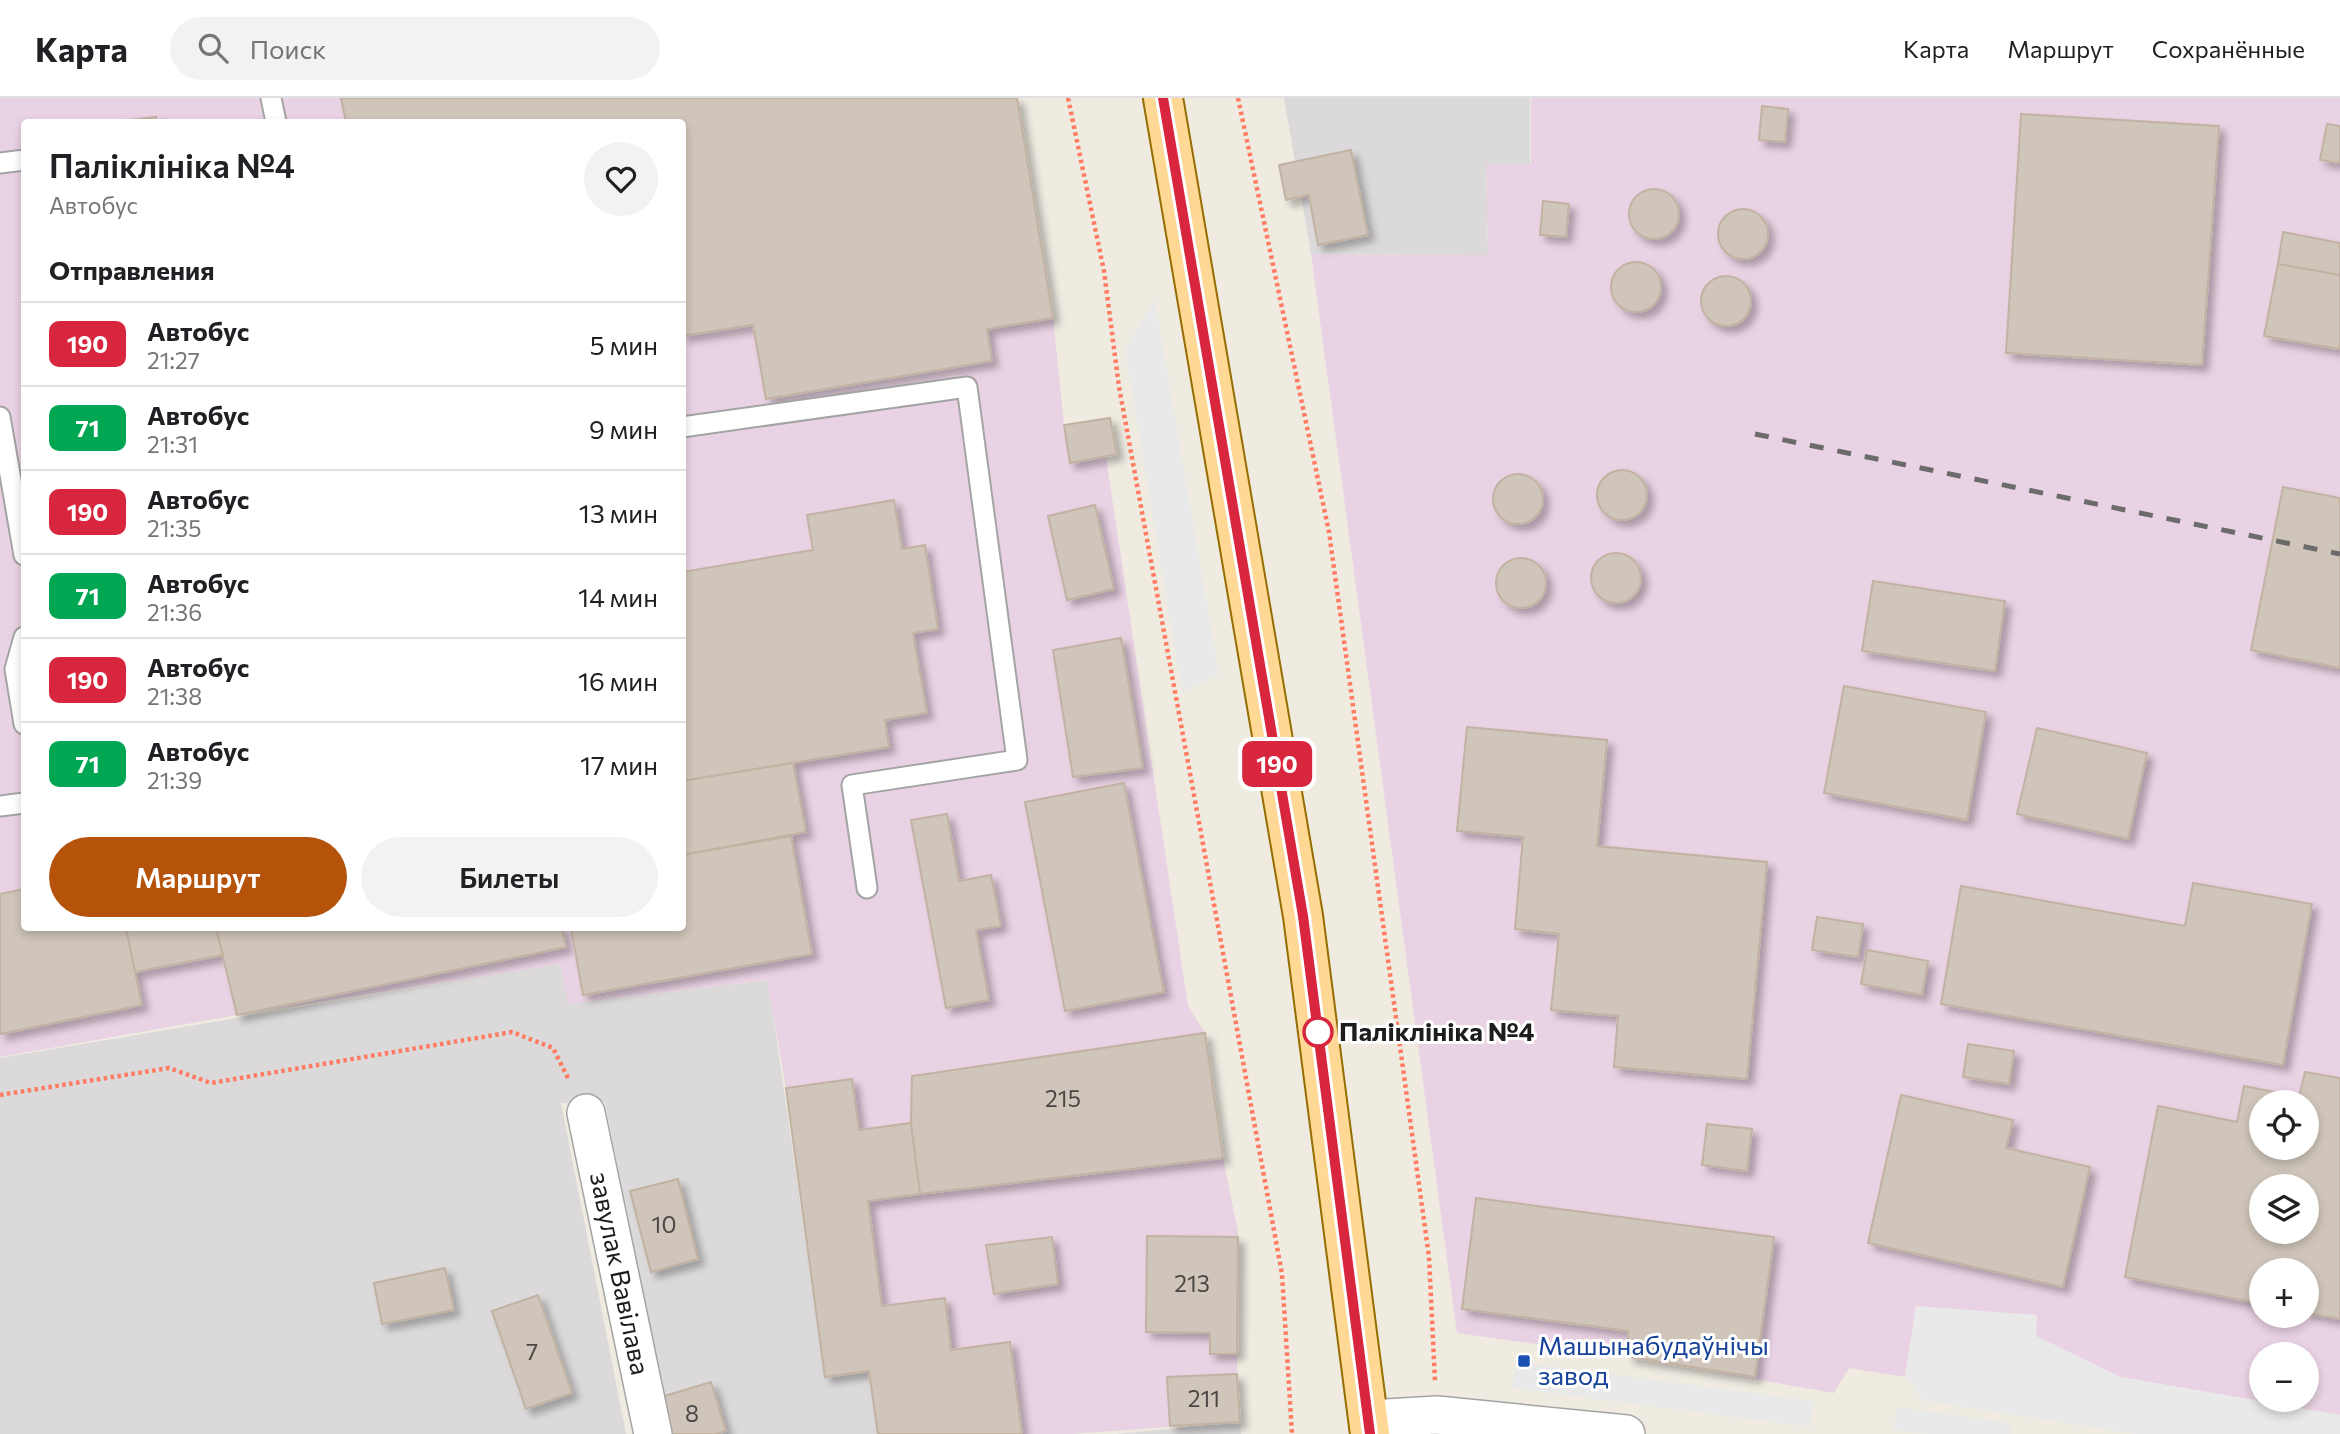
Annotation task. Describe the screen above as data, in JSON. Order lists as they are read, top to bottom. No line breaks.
{"streets":{"street":["завулак Вавілава"]},"places":{"other":["Паліклініка №4"],"transit":["Машынабудаўнічы завод"]},"lines":["bus line 190"],"house_numbers":["215","10","213","7","211","8"],"page":{"header":"Карта","search":"Поиск","nav":["Карта","Маршрут","Сохранённые"],"on_map":"190","heading":[["Паліклініка №4","Автобус"],"Отправления"],"list":[{"mark":"190","name":"Автобус","note":"21:27","value":"5 мин"},{"mark":"71","name":"Автобус","note":"21:31","value":"9 мин"},{"mark":"190","name":"Автобус","note":"21:35","value":"13 мин"},{"mark":"71","name":"Автобус","note":"21:36","value":"14 мин"},{"mark":"190","name":"Автобус","note":"21:38","value":"16 мин"},{"mark":"71","name":"Автобус","note":"21:39","value":"17 мин"}],"buttons":["Маршрут","Билеты"],"map_buttons":["+","−"]}}
